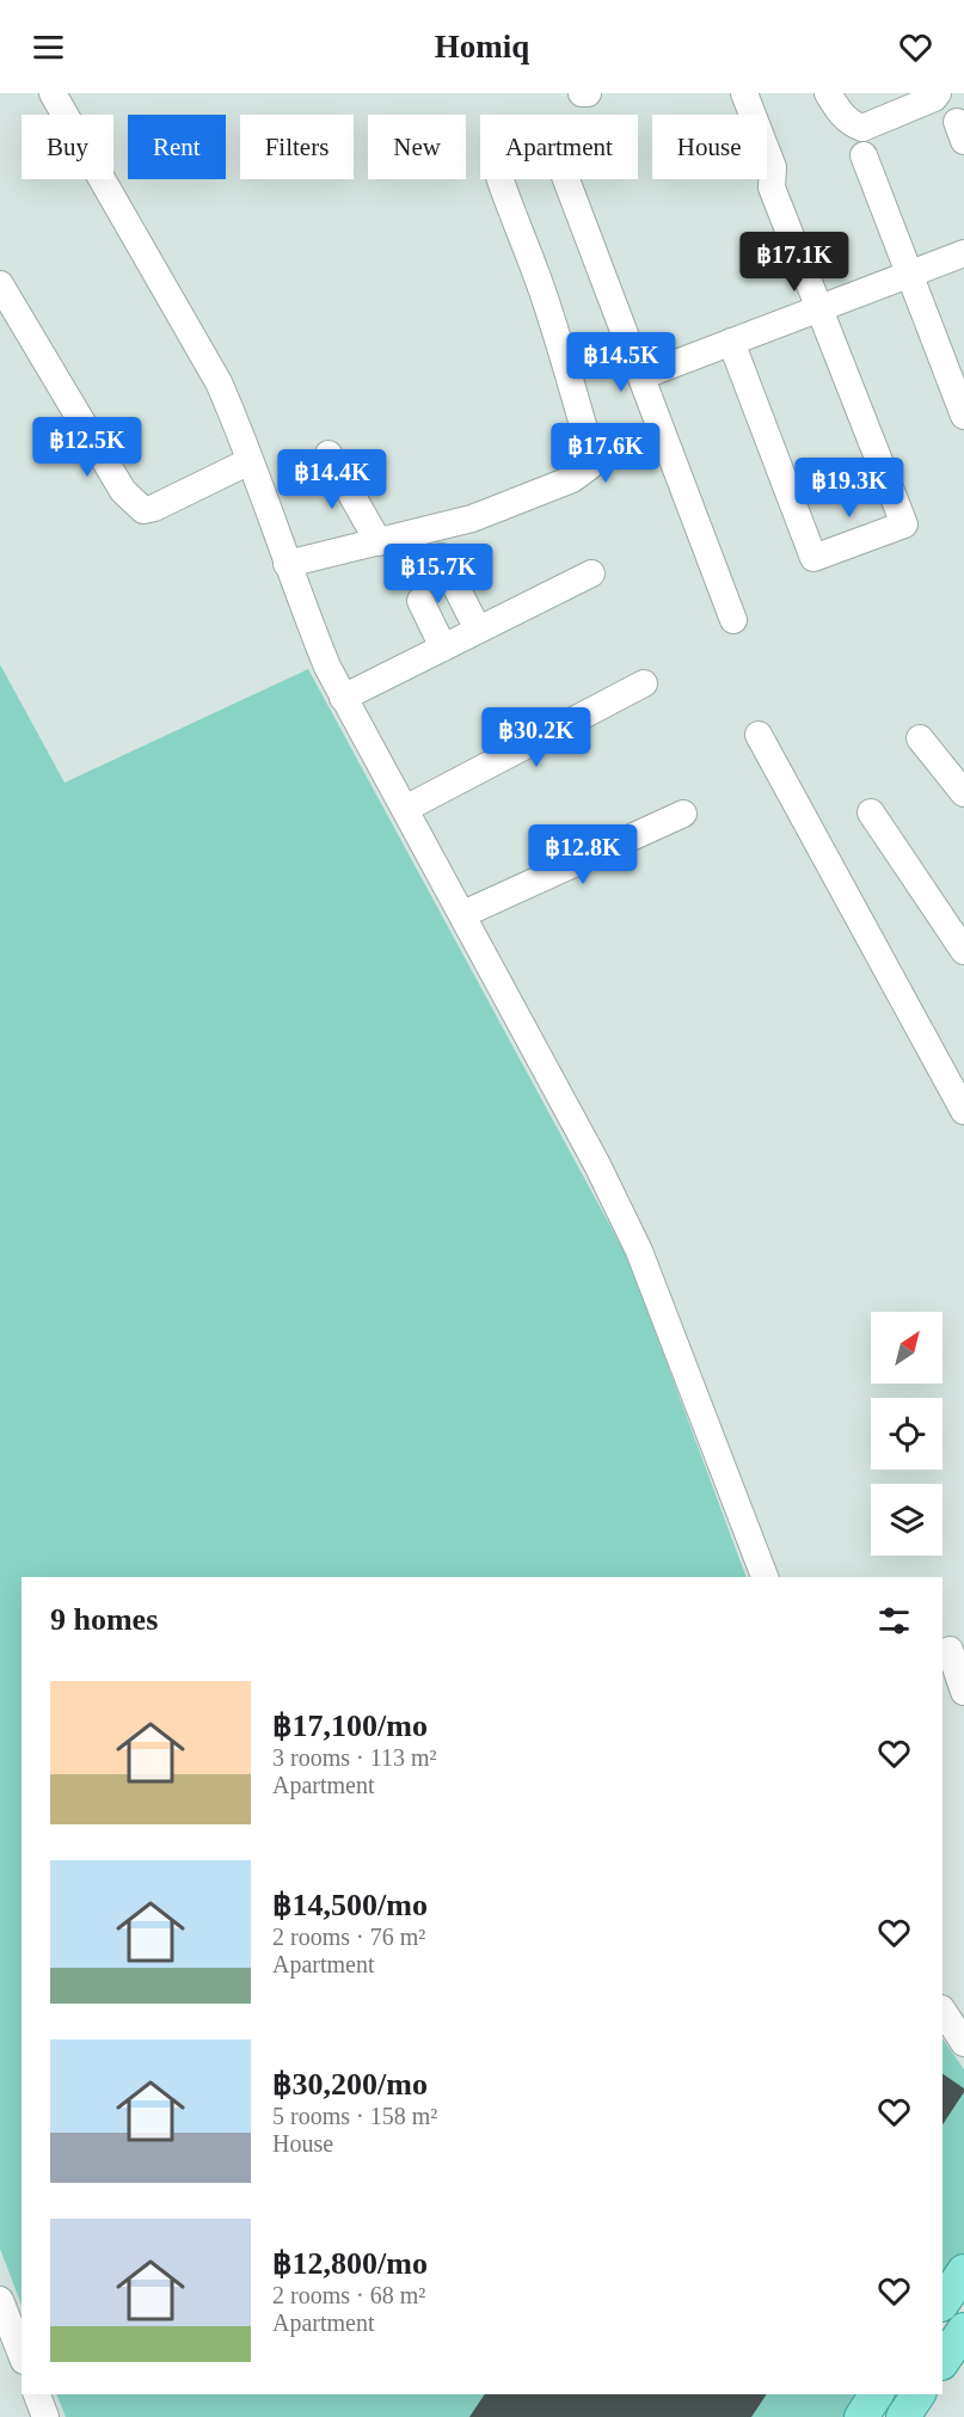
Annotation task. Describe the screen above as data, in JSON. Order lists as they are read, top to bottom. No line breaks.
{"north":"top right","page":{"header":"Homiq","chip":["Buy","Rent","Filters","New","Apartment","House"],"price":["฿17.1K","฿14.5K","฿12.5K","฿17.6K","฿14.4K","฿19.3K","฿15.7K","฿30.2K","฿12.8K"],"heading":"9 homes","list":[{"name":"฿17,100/mo","note":"3 rooms · 113 m² · Apartment"},{"name":"฿14,500/mo","note":"2 rooms · 76 m² · Apartment"},{"name":"฿30,200/mo","note":"5 rooms · 158 m² · House"},{"name":"฿12,800/mo","note":"2 rooms · 68 m² · Apartment"}]}}
